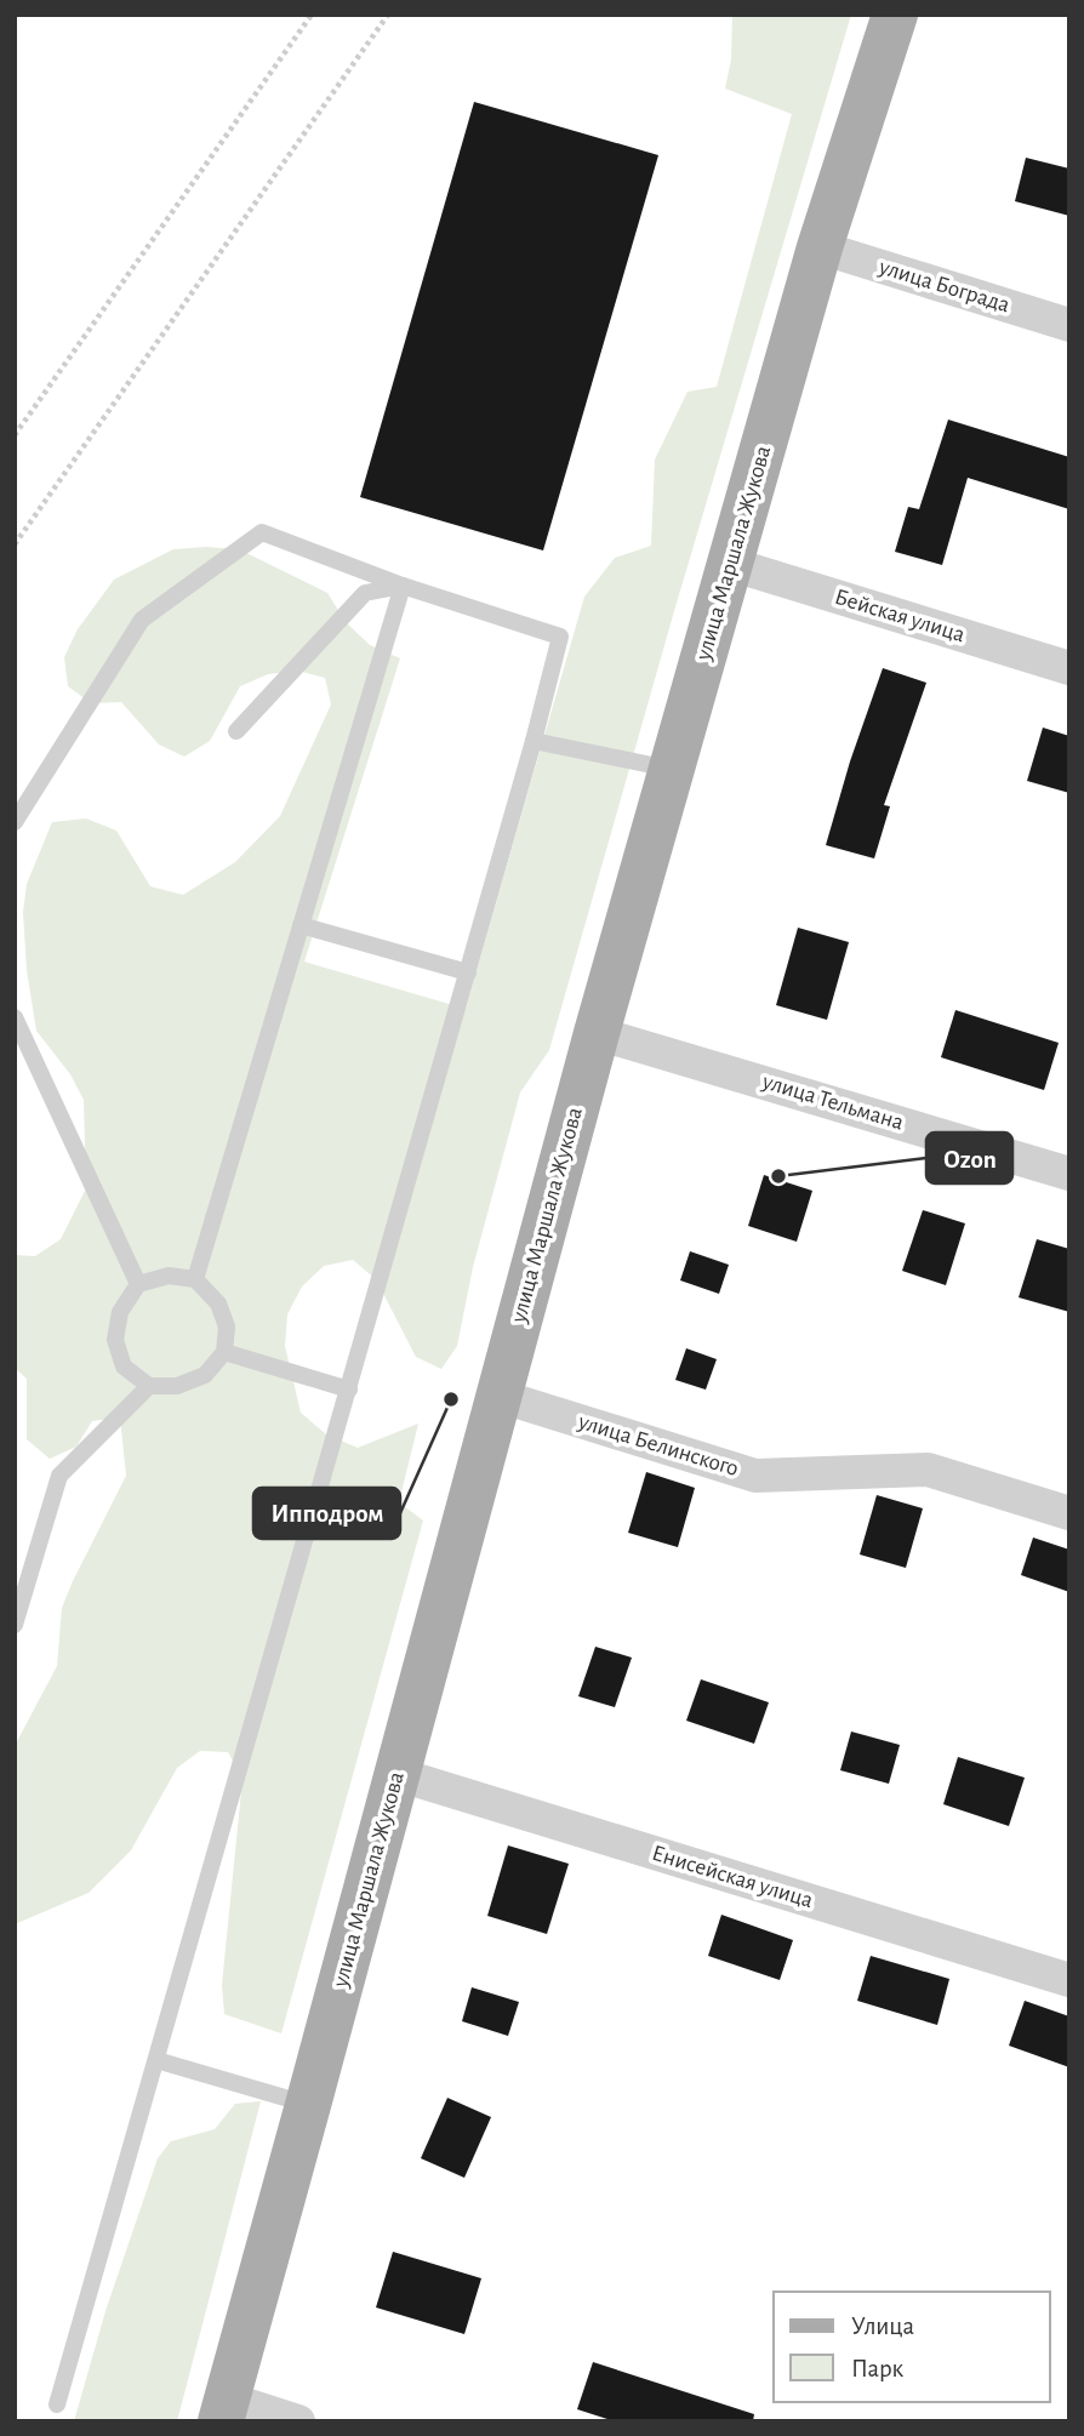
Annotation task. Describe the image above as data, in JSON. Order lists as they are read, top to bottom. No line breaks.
{"streets":{"main road":["улица Маршала Жукова"],"street":["улица Бограда","Бейская улица","улица Тельмана","улица Белинского","Енисейская улица"]},"crossings":[["улица Бограда","улица Маршала Жукова"],["улица Маршала Жукова","Бейская улица"],["улица Маршала Жукова","улица Тельмана"],["улица Маршала Жукова","улица Белинского"],["улица Маршала Жукова","Енисейская улица"]],"places":["Ozon","Ипподром"],"legend":["Улица","Парк"]}
